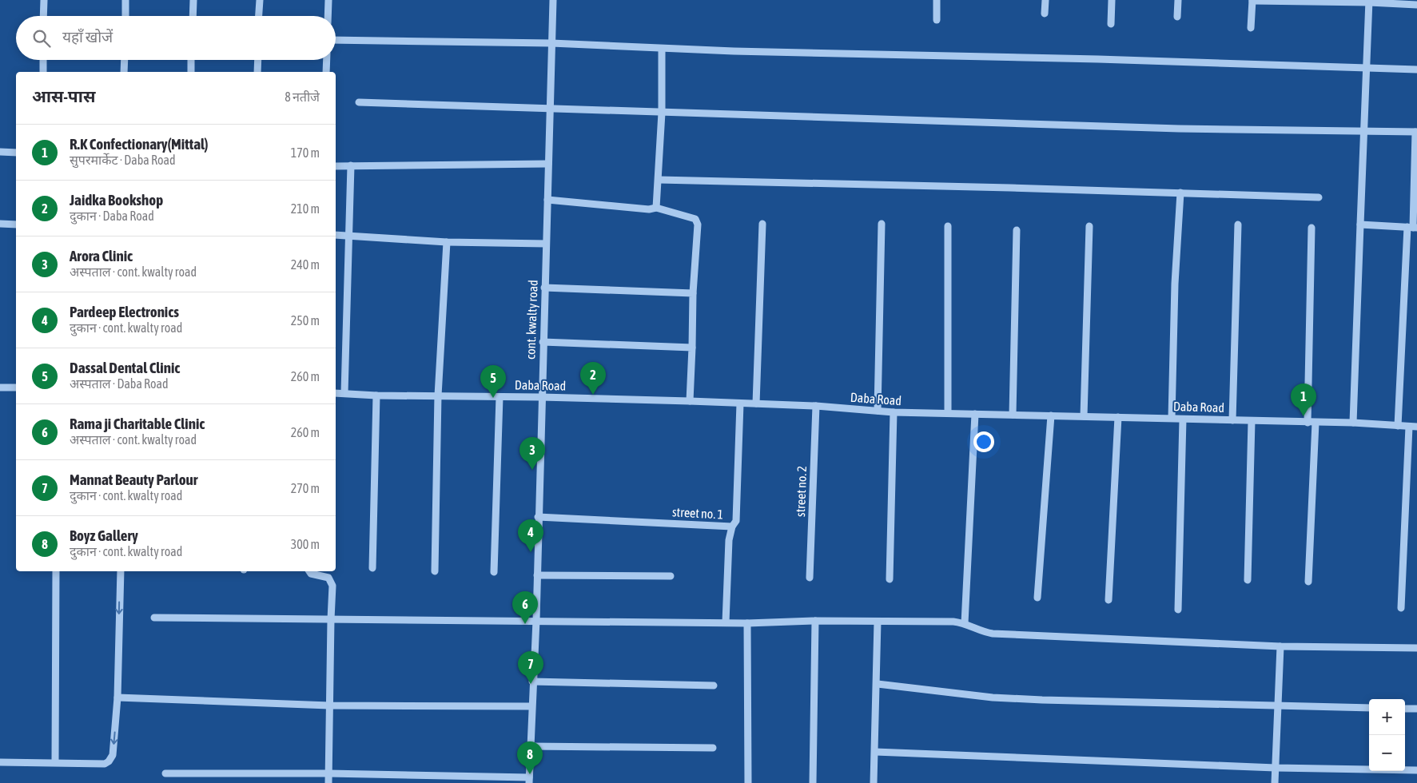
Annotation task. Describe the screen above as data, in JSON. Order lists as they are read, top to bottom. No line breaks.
{"streets":{"street":["cont. kwalty road","Daba Road","street no. 2","street no. 1"]},"crossings":[["cont. kwalty road","Daba Road"],["cont. kwalty road","street no. 1"],["Daba Road","street no. 2"],["Daba Road","street no. 1"]],"page":{"search":"यहाँ खोजें","heading":["आस-पास","8 नतीजे"],"list":[{"mark":"1","name":"R.K Confectionary(Mittal)","note":"सुपरमार्केट · Daba Road","value":"170 m"},{"mark":"2","name":"Jaidka Bookshop","note":"दुकान · Daba Road","value":"210 m"},{"mark":"3","name":"Arora Clinic","note":"अस्पताल · cont. kwalty road","value":"240 m"},{"mark":"4","name":"Pardeep Electronics","note":"दुकान · cont. kwalty road","value":"250 m"},{"mark":"5","name":"Dassal Dental Clinic","note":"अस्पताल · Daba Road","value":"260 m"},{"mark":"6","name":"Rama ji Charitable Clinic","note":"अस्पताल · cont. kwalty road","value":"260 m"},{"mark":"7","name":"Mannat Beauty Parlour","note":"दुकान · cont. kwalty road","value":"270 m"},{"mark":"8","name":"Boyz Gallery","note":"दुकान · cont. kwalty road","value":"300 m"}],"pins":["2","5","1","3","4","6","7","8"],"map_buttons":["+","−"]}}
